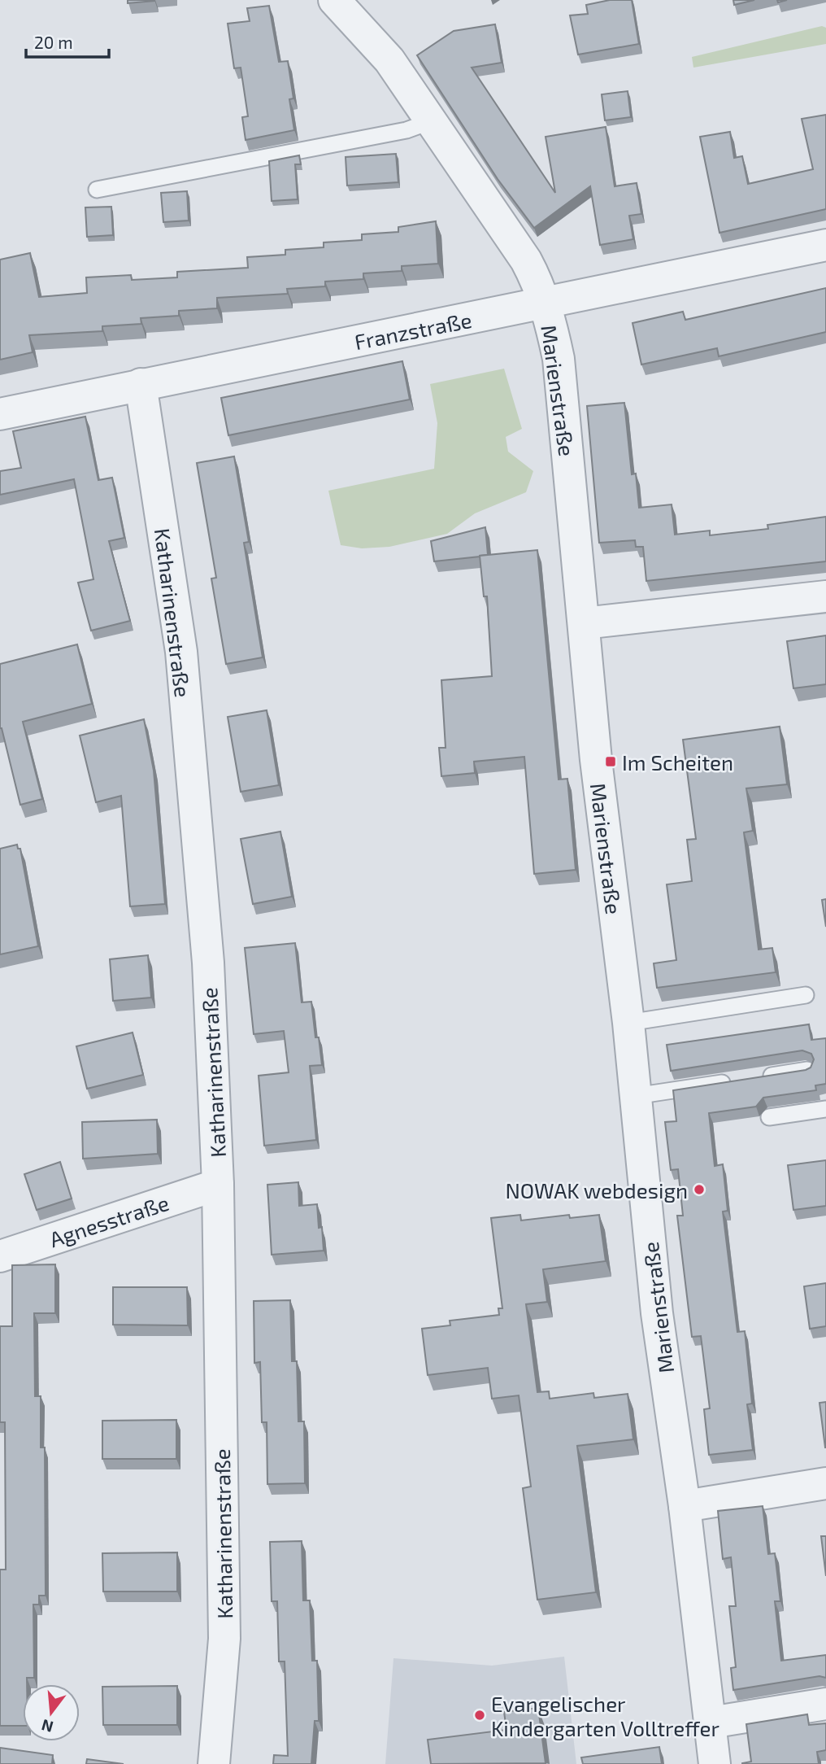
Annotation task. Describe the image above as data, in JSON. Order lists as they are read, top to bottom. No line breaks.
{"streets":{"street":["Franzstraße","Marienstraße","Katharinenstraße","Agnesstraße"]},"crossings":[["Franzstraße","Marienstraße"],["Franzstraße","Katharinenstraße"],["Katharinenstraße","Agnesstraße"]],"places":{"transit":["Im Scheiten"],"other":["NOWAK webdesign","Evangelischer Kindergarten Volltreffer"]},"scale_bar":"20 m","north":"bottom"}
